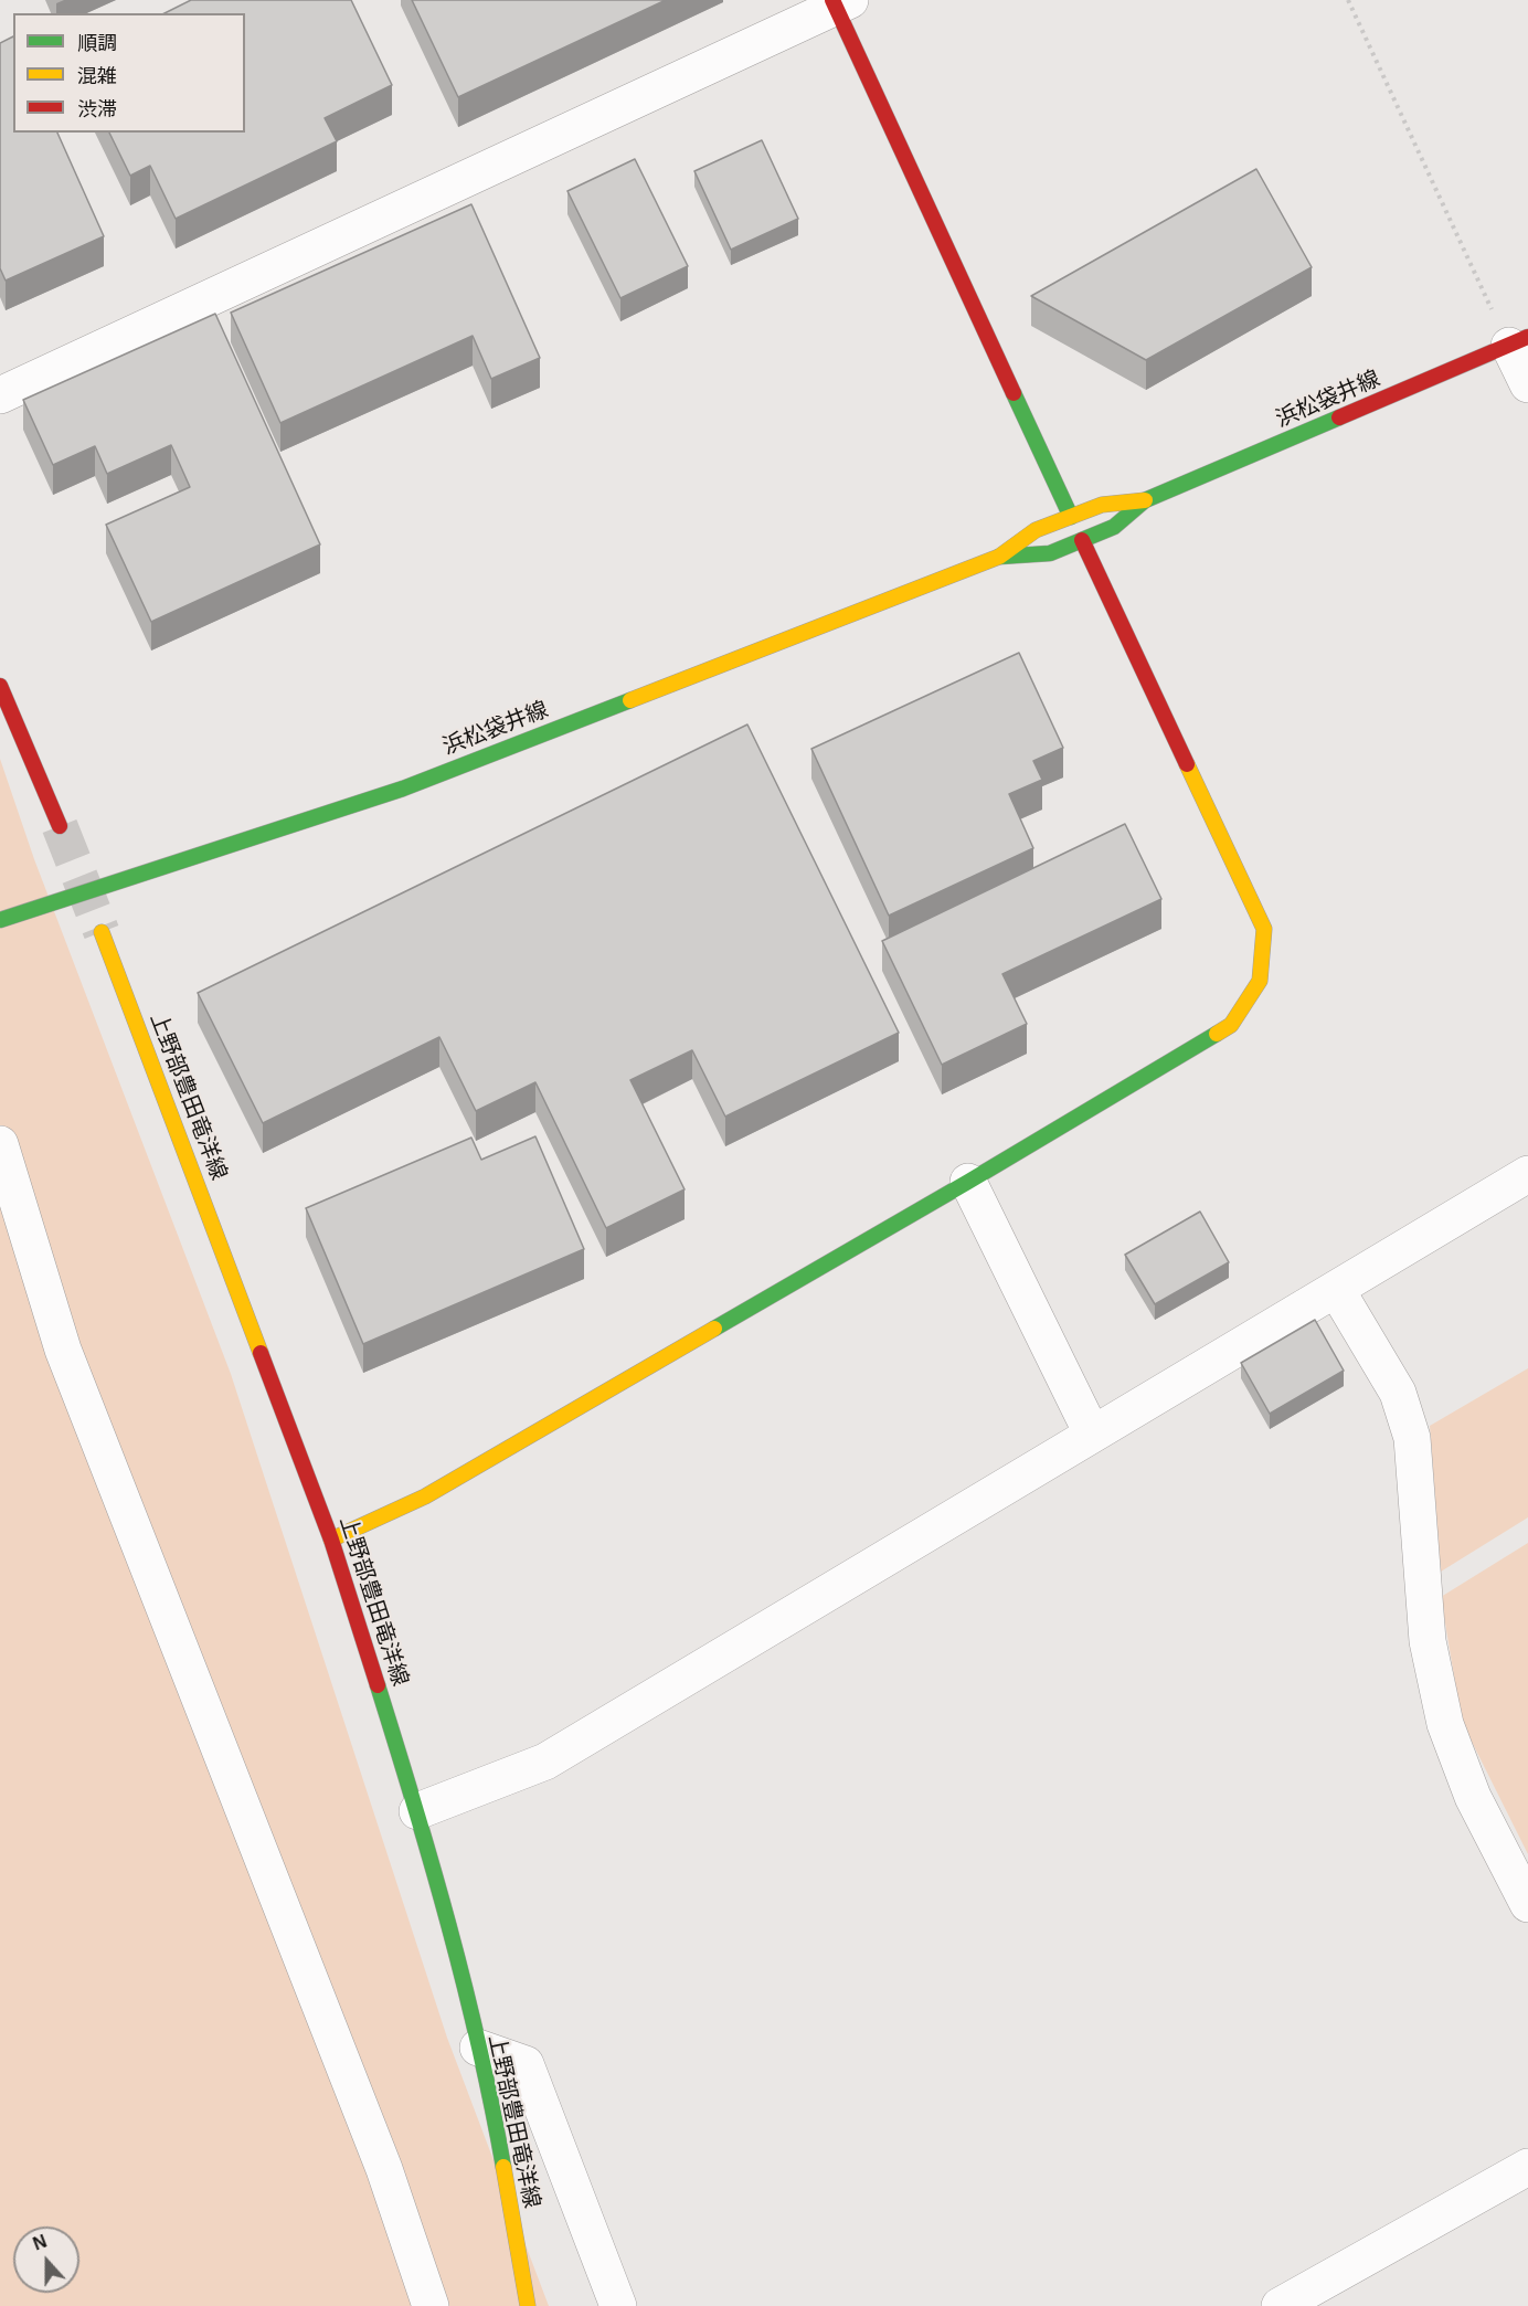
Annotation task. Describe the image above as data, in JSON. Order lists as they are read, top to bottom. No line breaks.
{"streets":{"main road":["浜松袋井線","上野部豊田竜洋線"]},"legend":["順調","混雑","渋滞"],"north":"top"}
